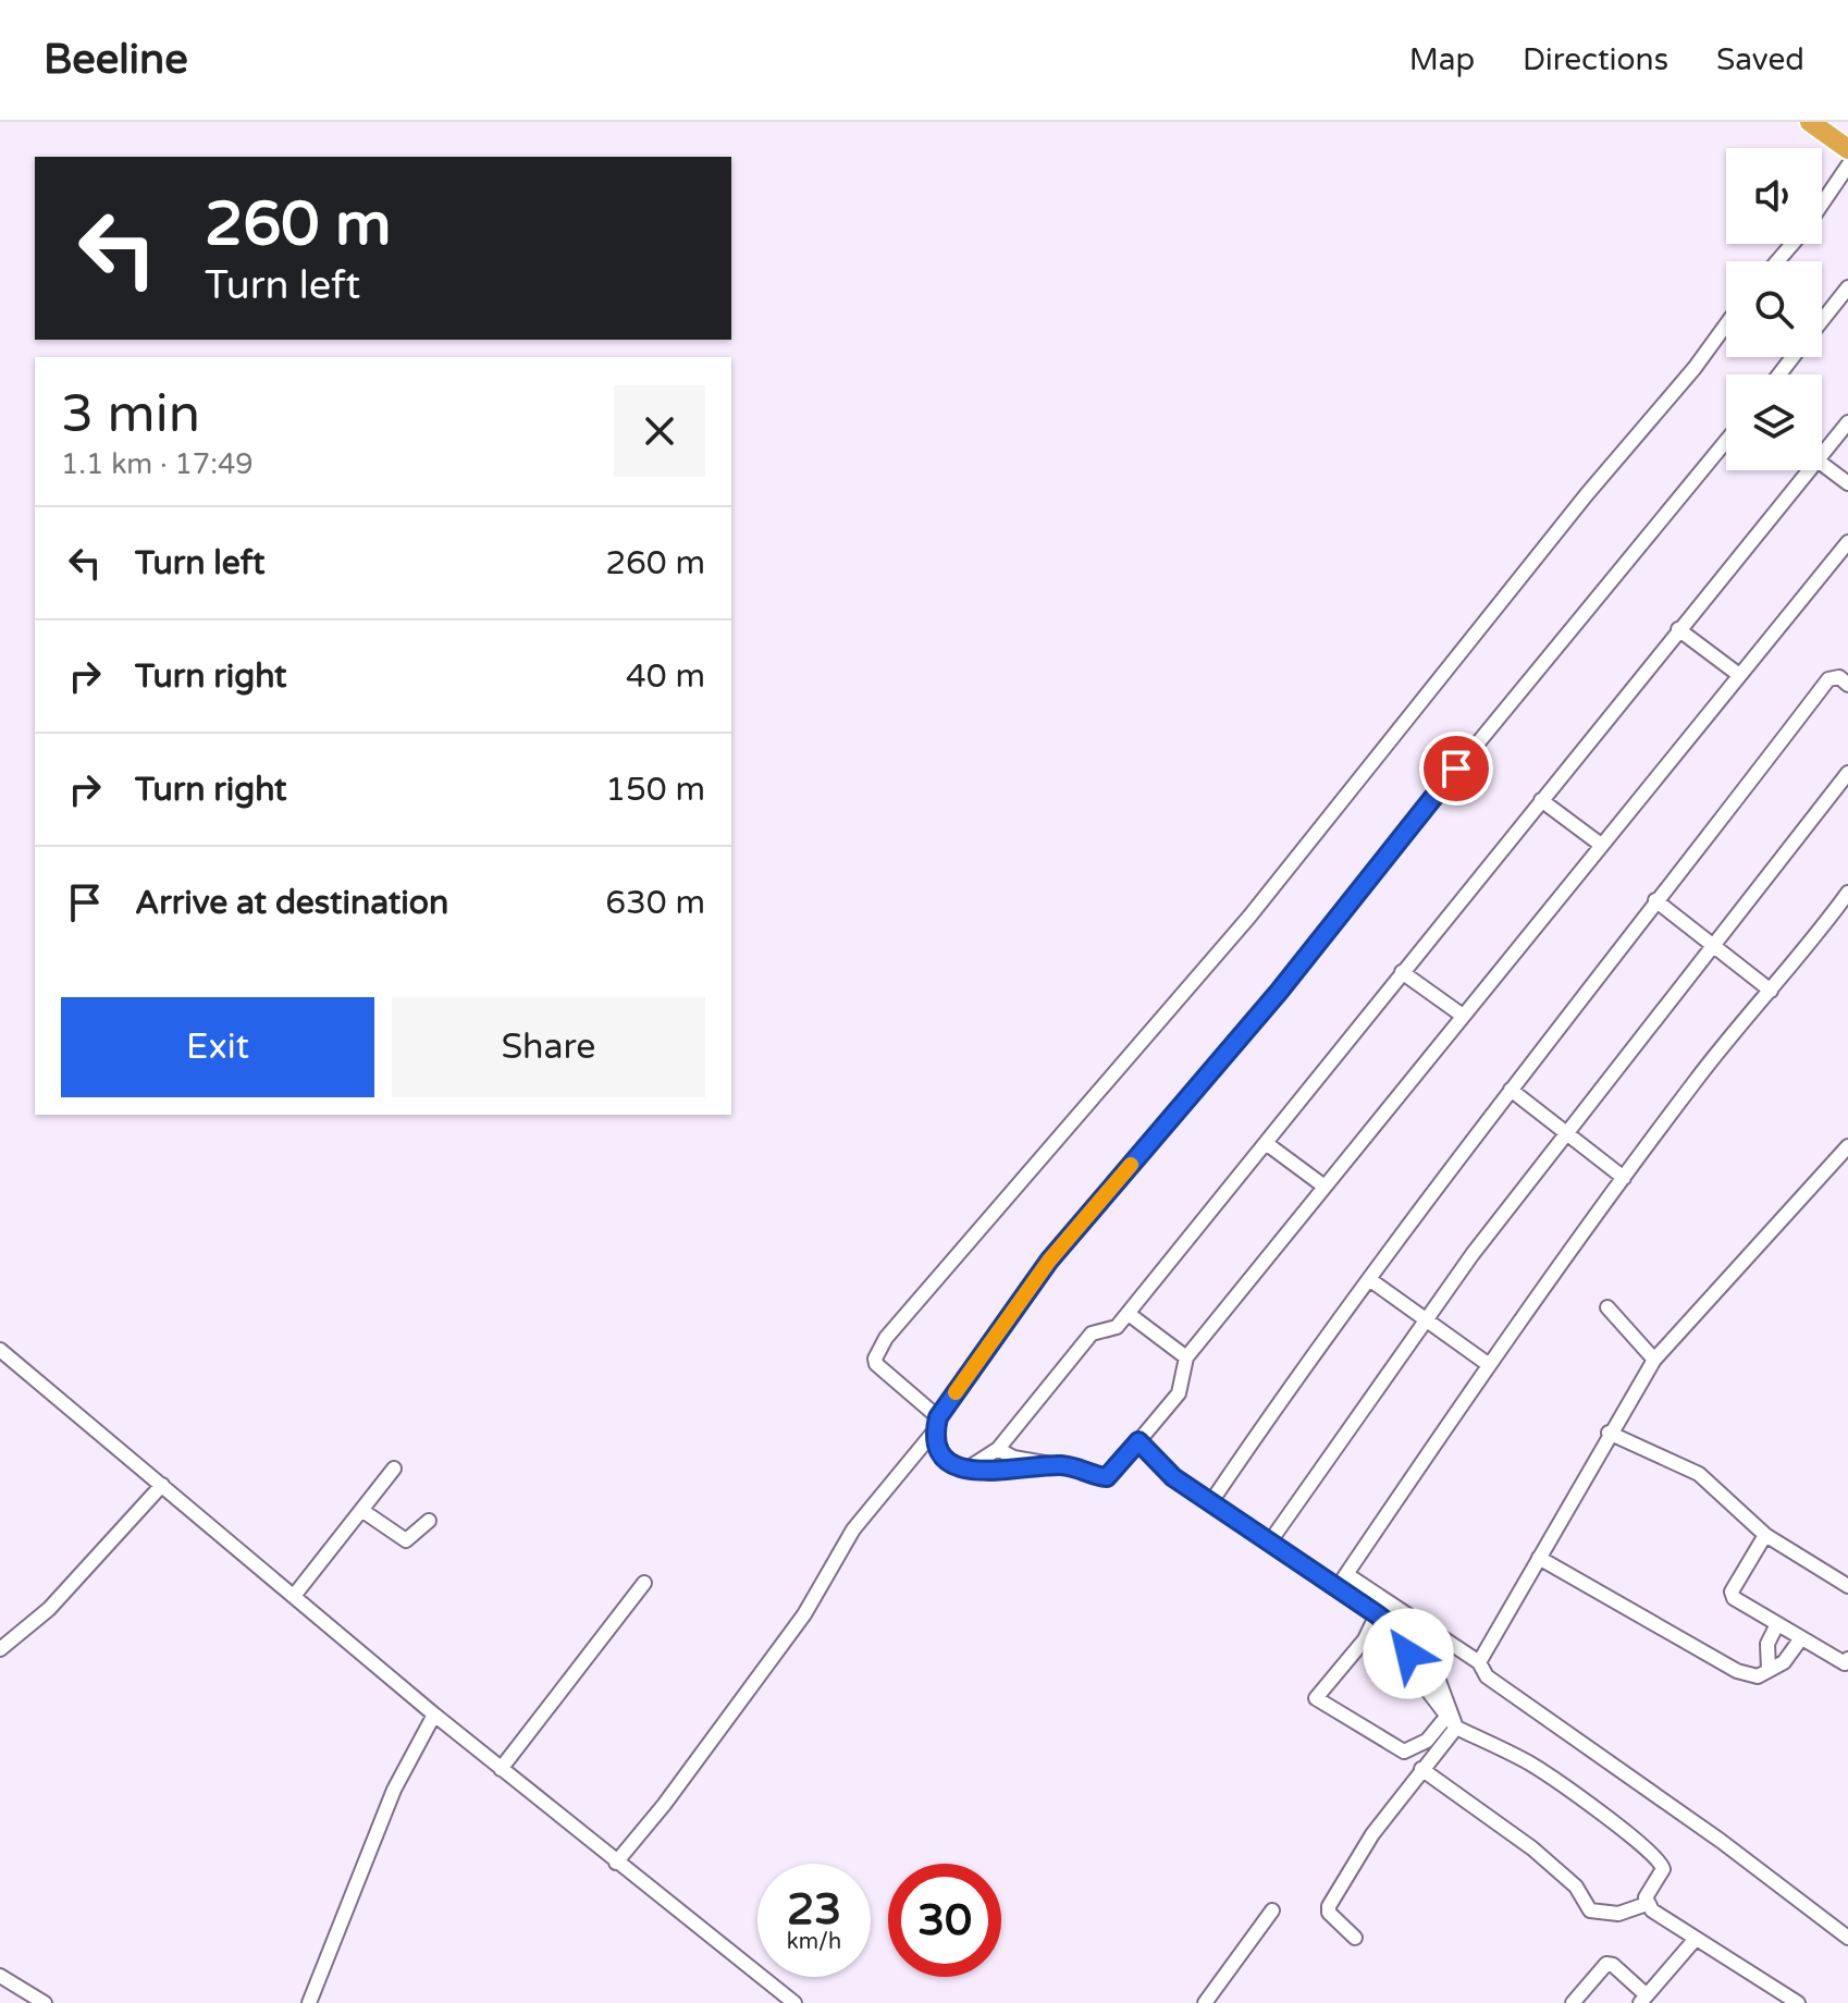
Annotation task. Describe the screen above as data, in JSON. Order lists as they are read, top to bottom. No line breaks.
{"page":{"header":"Beeline","nav":["Map","Directions","Saved"],"turn":["260 m","Turn left"],"heading":["3 min","1.1 km · 17:49"],"list":[{"name":"Turn left","value":"260 m"},{"name":"Turn right","value":"40 m"},{"name":"Turn right","value":"150 m"},{"name":"Arrive at destination","value":"630 m"}],"buttons":["Exit","Share"],"speed":"23 km/h","limit":"30"}}
